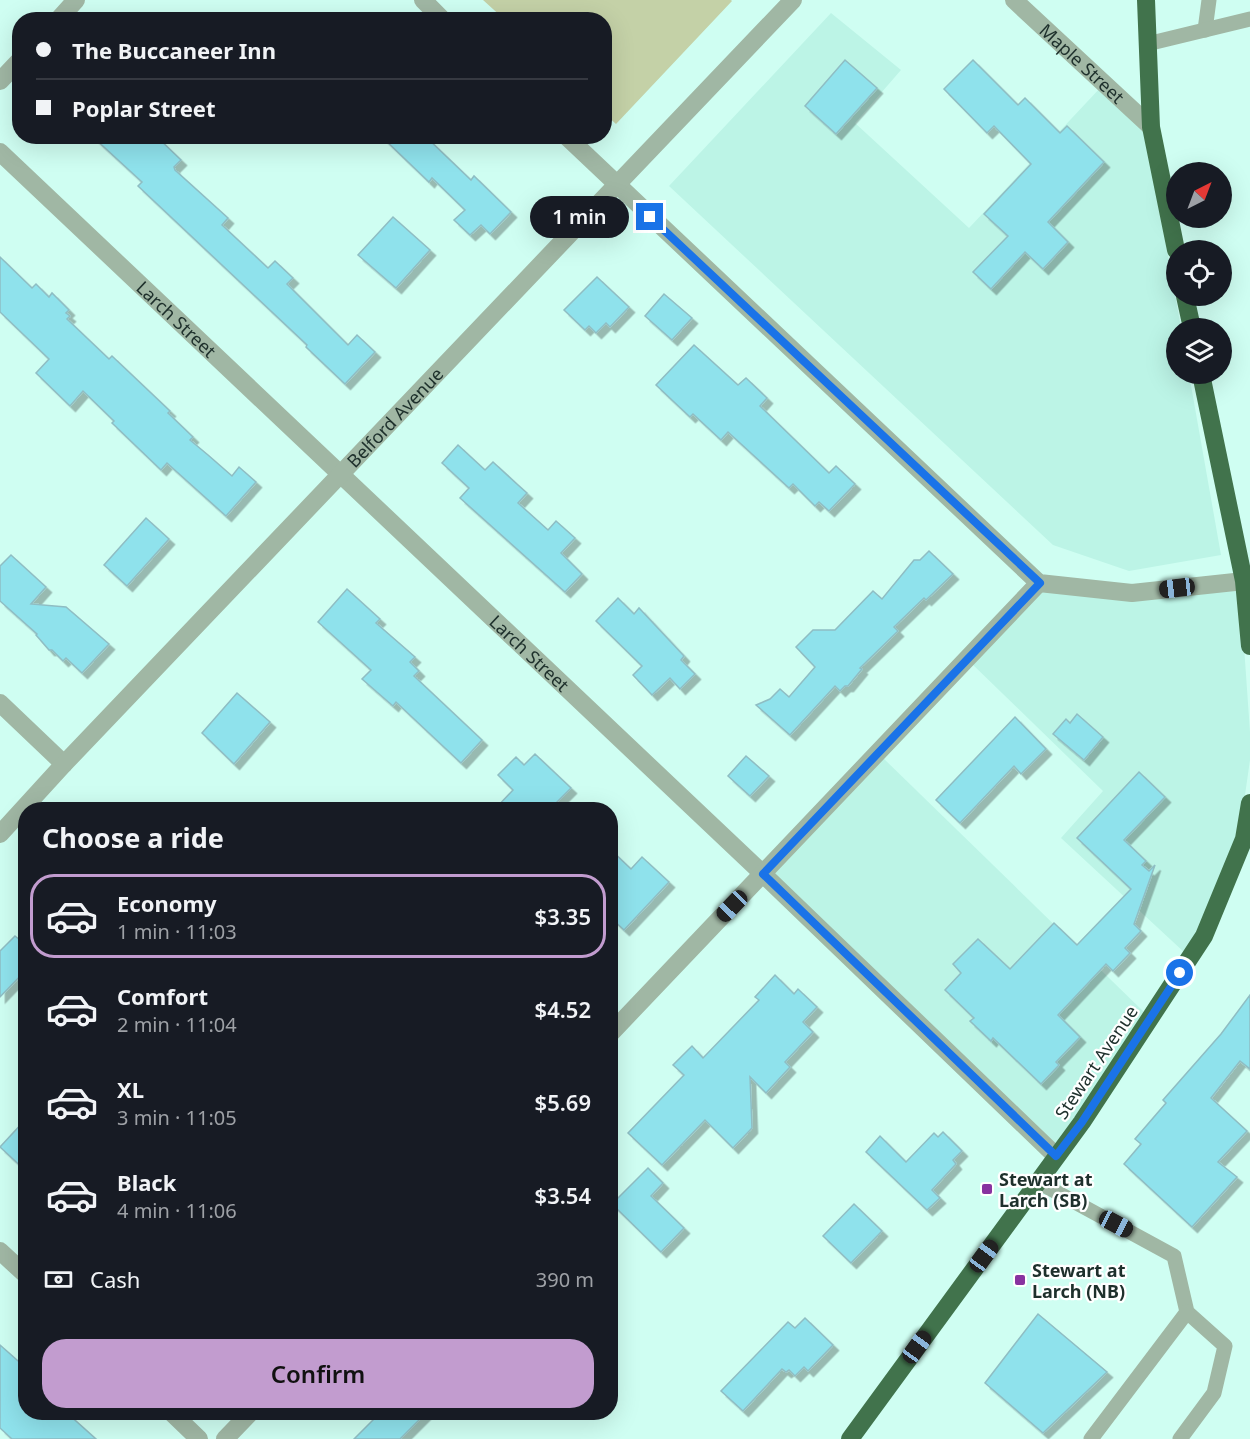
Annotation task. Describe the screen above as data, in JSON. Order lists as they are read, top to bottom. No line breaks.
{"streets":{"highway":["Stewart Avenue"],"street":["Maple Street","Larch Street","Belford Avenue"]},"crossings":[["Larch Street","Belford Avenue"],["Larch Street","Stewart Avenue"]],"places":{"transit":["Stewart at Larch (SB)","Stewart at Larch (NB)"]},"north":"top right","page":{"banner":["The Buccaneer Inn","Poplar Street"],"bubble":"1 min","heading":"Choose a ride","list":[{"name":"Economy","note":"1 min · 11:03","value":"$3.35"},{"name":"Comfort","note":"2 min · 11:04","value":"$4.52"},{"name":"XL","note":"3 min · 11:05","value":"$5.69"},{"name":"Black","note":"4 min · 11:06","value":"$3.54"}],"pay":["Cash","390 m"],"buttons":"Confirm"}}
